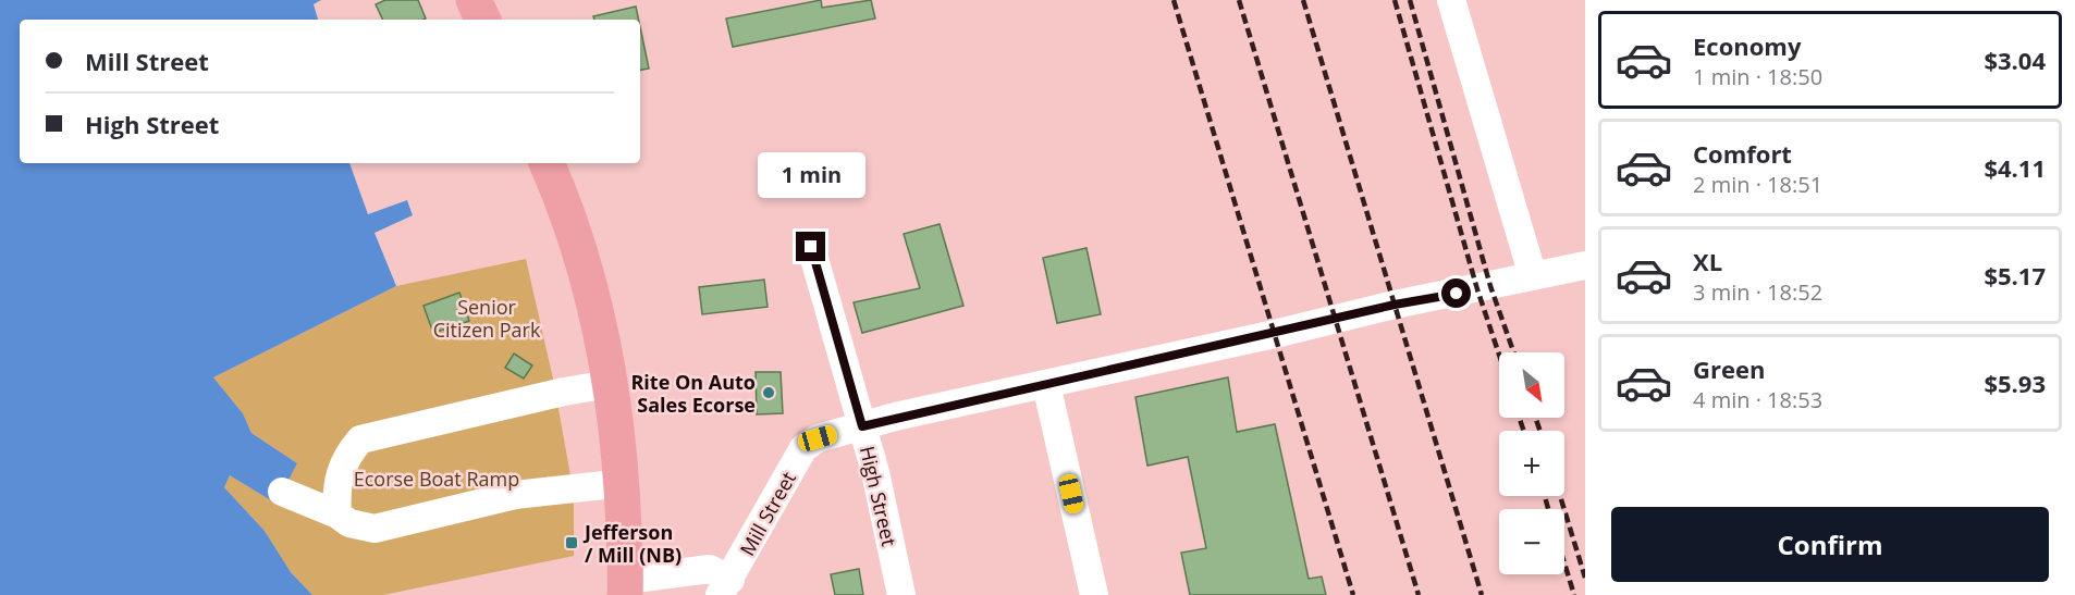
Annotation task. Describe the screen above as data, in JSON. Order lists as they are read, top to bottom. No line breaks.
{"streets":{"street":["High Street","Mill Street"]},"crossings":[["High Street","Mill Street"]],"parks":["Senior Citizen Park","Ecorse Boat Ramp"],"places":{"other":["Rite On Auto Sales Ecorse"],"transit":["Jefferson / Mill (NB)"]},"north":"bottom right","page":{"list":[{"name":"Economy","note":"1 min · 18:50","value":"$3.04"},{"name":"Comfort","note":"2 min · 18:51","value":"$4.11"},{"name":"XL","note":"3 min · 18:52","value":"$5.17"},{"name":"Green","note":"4 min · 18:53","value":"$5.93"}],"banner":["Mill Street","High Street"],"bubble":"1 min","map_buttons":["+","−"],"buttons":"Confirm"}}
